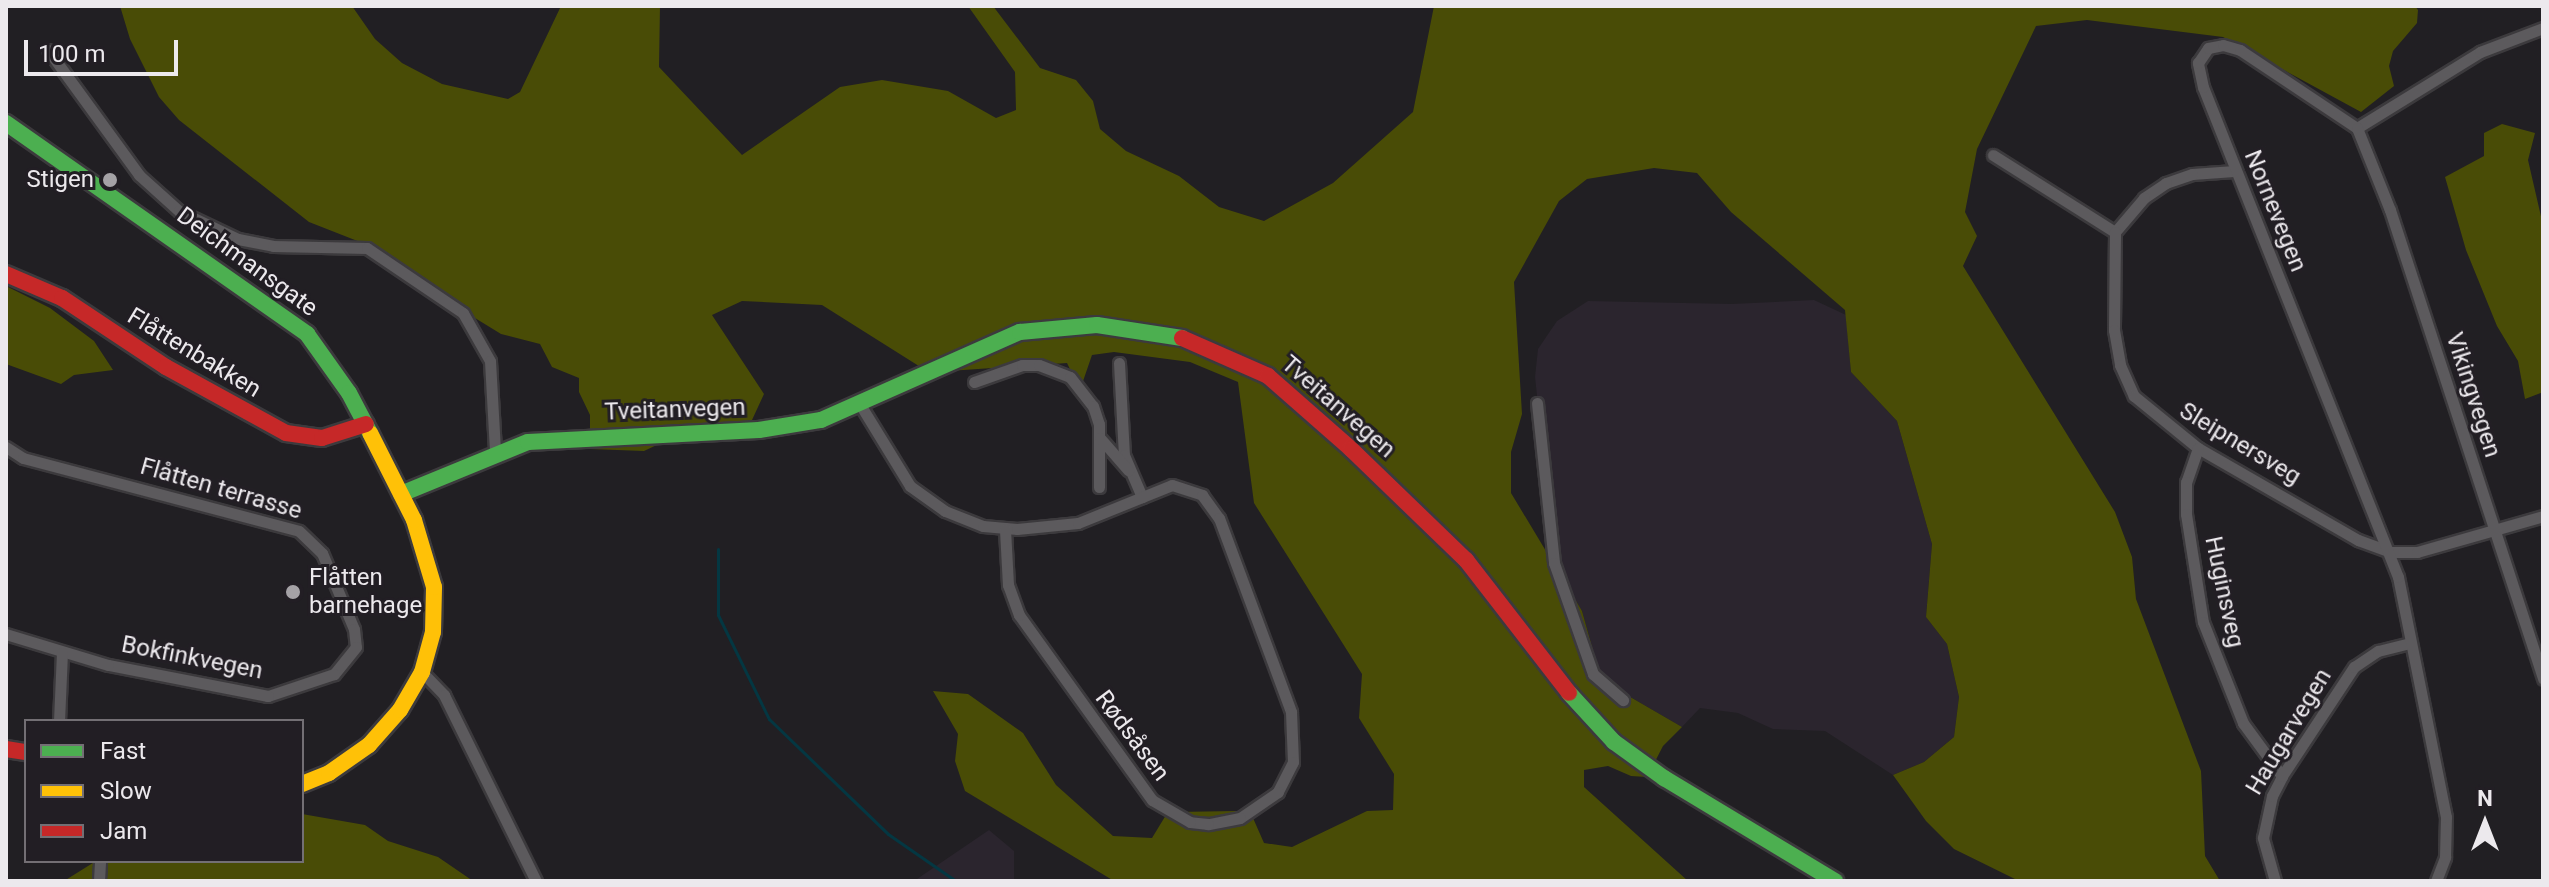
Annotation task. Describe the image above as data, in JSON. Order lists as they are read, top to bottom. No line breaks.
{"streets":{"main road":["Deichmansgate","Flåttenbakken","Tveitanvegen"],"street":["Nornevegen","Vikingvegen","Sleipnersveg","Flåtten terrasse","Huginsveg","Bokfinkvegen","Haugarvegen","Rødsåsen"]},"crossings":[["Nornevegen","Vikingvegen"],["Nornevegen","Sleipnersveg"],["Deichmansgate","Flåttenbakken"],["Deichmansgate","Tveitanvegen"],["Tveitanvegen","Rødsåsen"],["Sleipnersveg","Huginsveg"],["Flåtten terrasse","Bokfinkvegen"],["Huginsveg","Haugarvegen"]],"places":["Stigen","Flåtten barnehage"],"legend":["Fast","Slow","Jam"],"scale_bar":"100 m","north":"top"}
